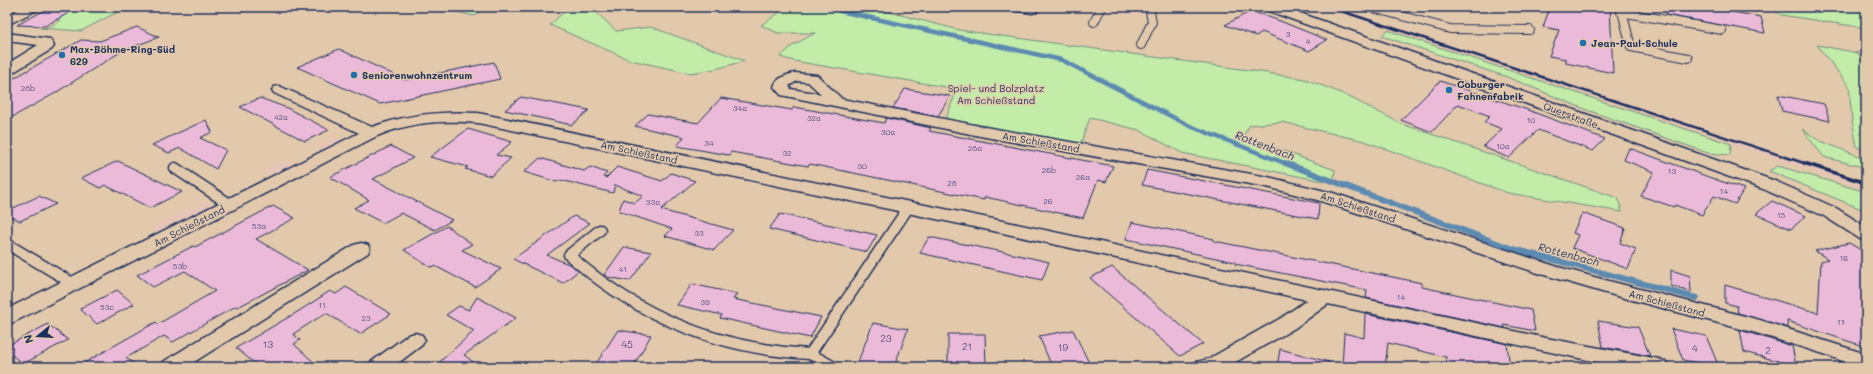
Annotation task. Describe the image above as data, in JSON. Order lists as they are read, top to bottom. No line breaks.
{"streets":{"street":["Querstraße","Am Schießstand"]},"water":["Rottenbach"],"parks":["Spiel- und Bolzplatz Am Schießstand"],"places":["Jean-Paul-Schule","Max-Böhme-Ring-Süd 629","Seniorenwohnzentrum","Coburger Fahnenfabrik"],"house_numbers":["3","4","28b","34a","42a","32a","10","30a","34","10a","28a","32","30","26b","13","26a","28","14","26","33a","15","53a","33","16","53b","41","14","39","11","53c","23","17","23","13","45","21","19","4","2"],"north":"left"}
